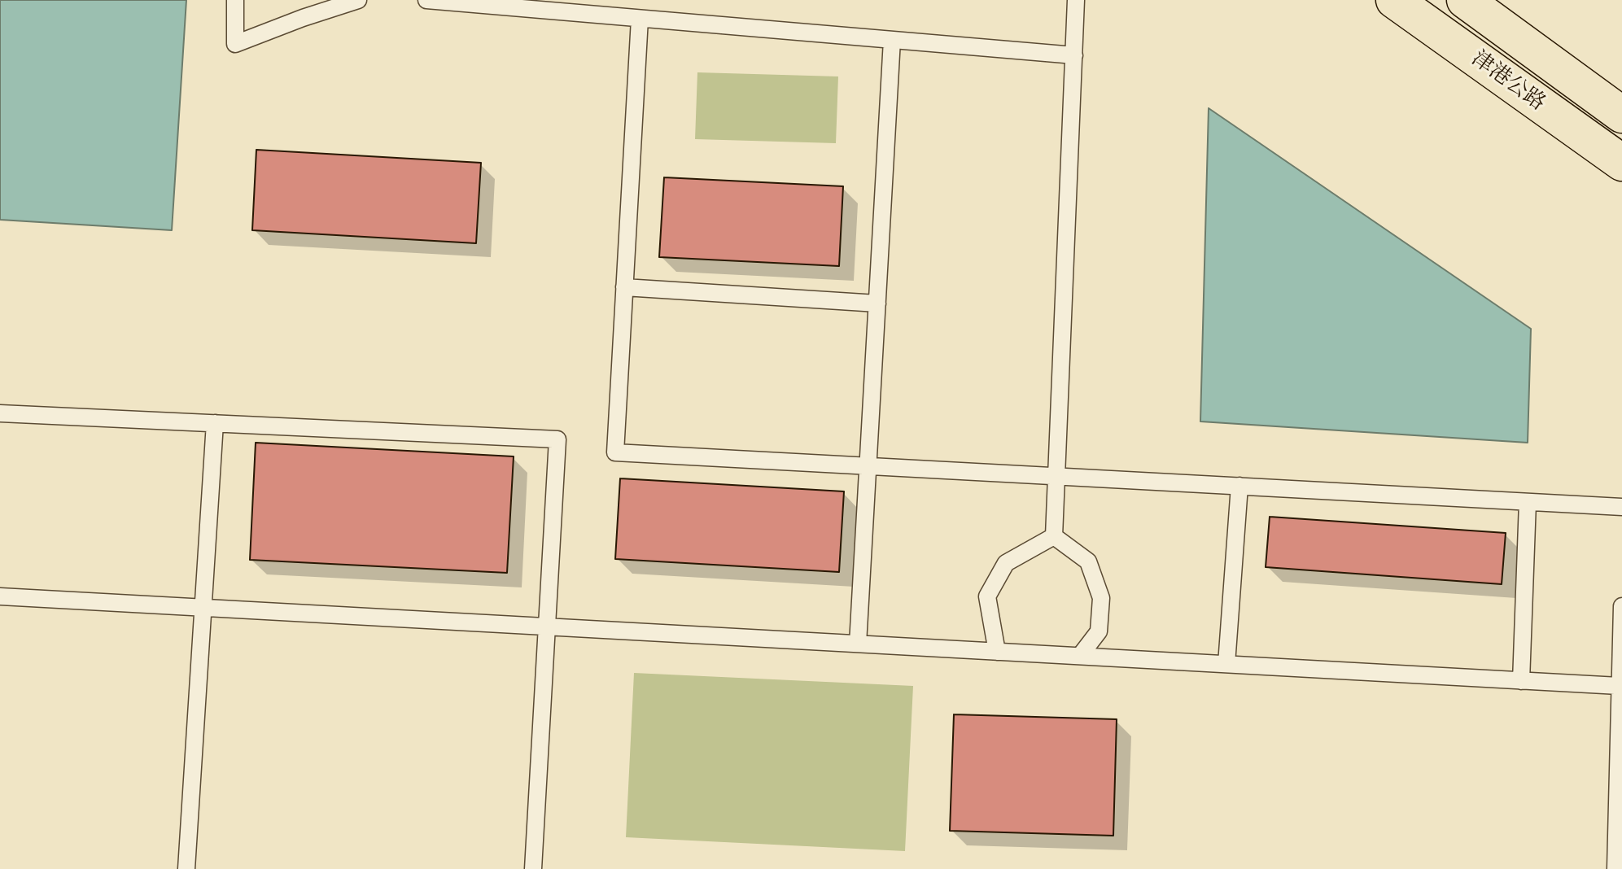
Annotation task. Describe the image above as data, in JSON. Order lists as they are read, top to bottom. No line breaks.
{"streets":{"main road":["津港公路"]}}
